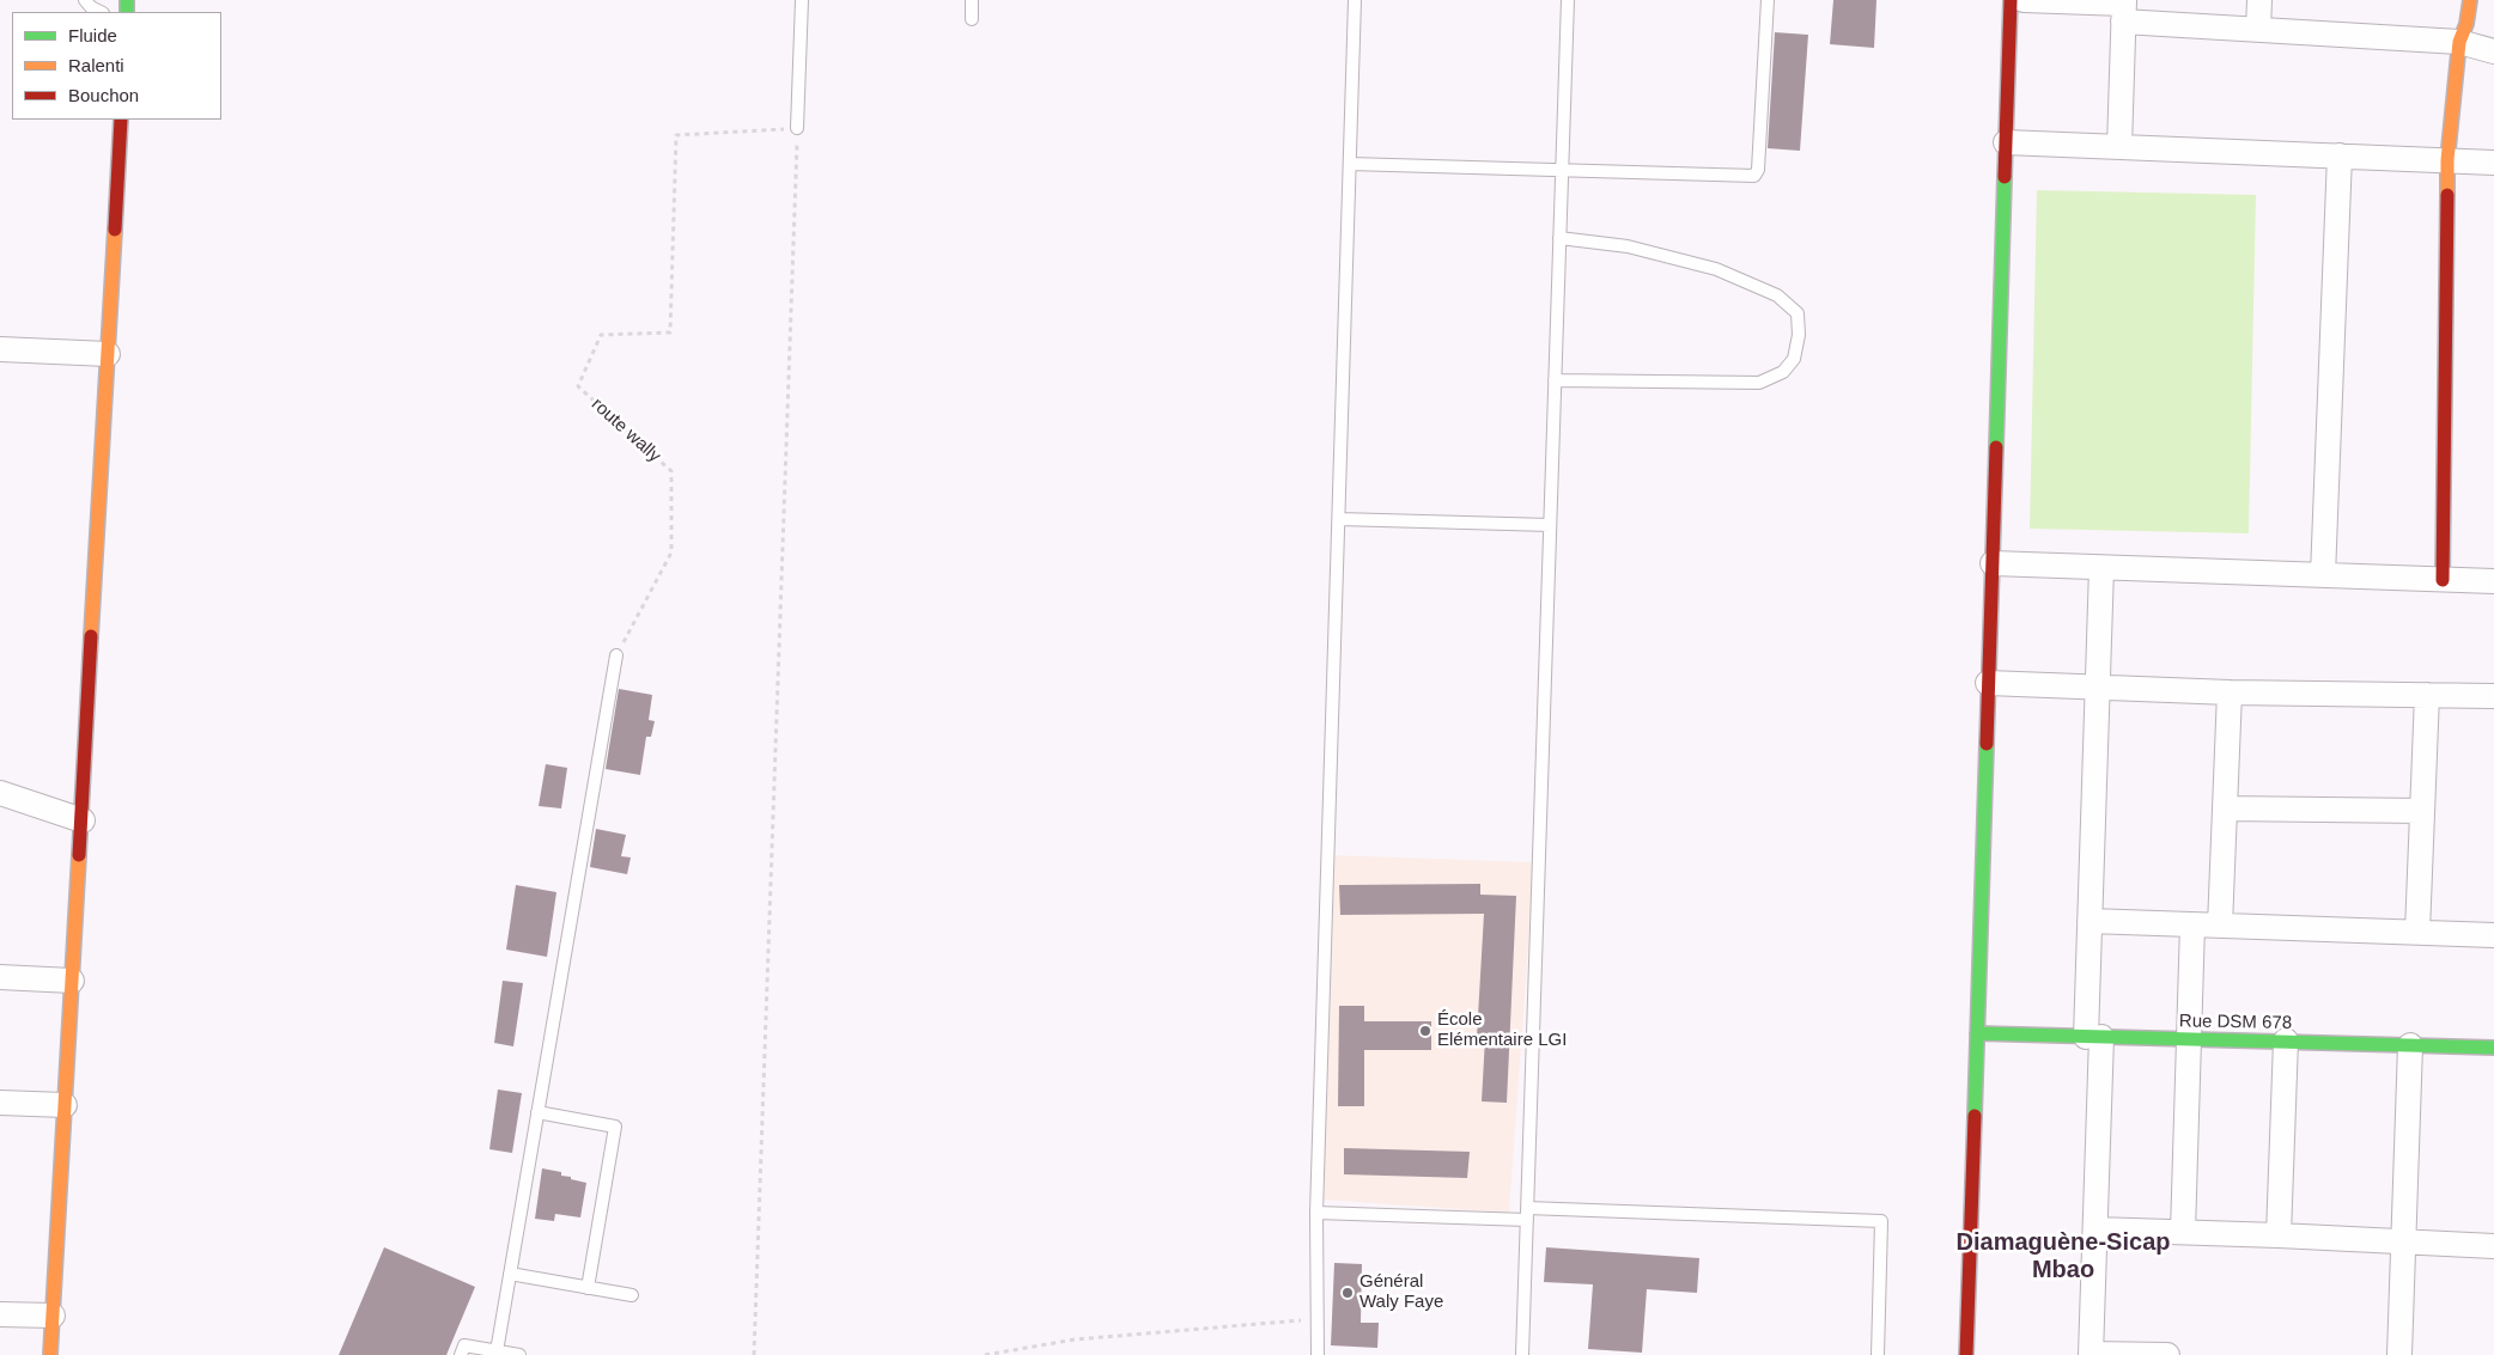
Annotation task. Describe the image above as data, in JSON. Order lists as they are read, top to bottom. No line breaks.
{"streets":{"street":["Rue DSM 678"],"path":["route wally"]},"districts":["Diamaguène-Sicap Mbao"],"places":["École Elémentaire LGI","Général Waly Faye"],"legend":["Fluide","Ralenti","Bouchon"]}
